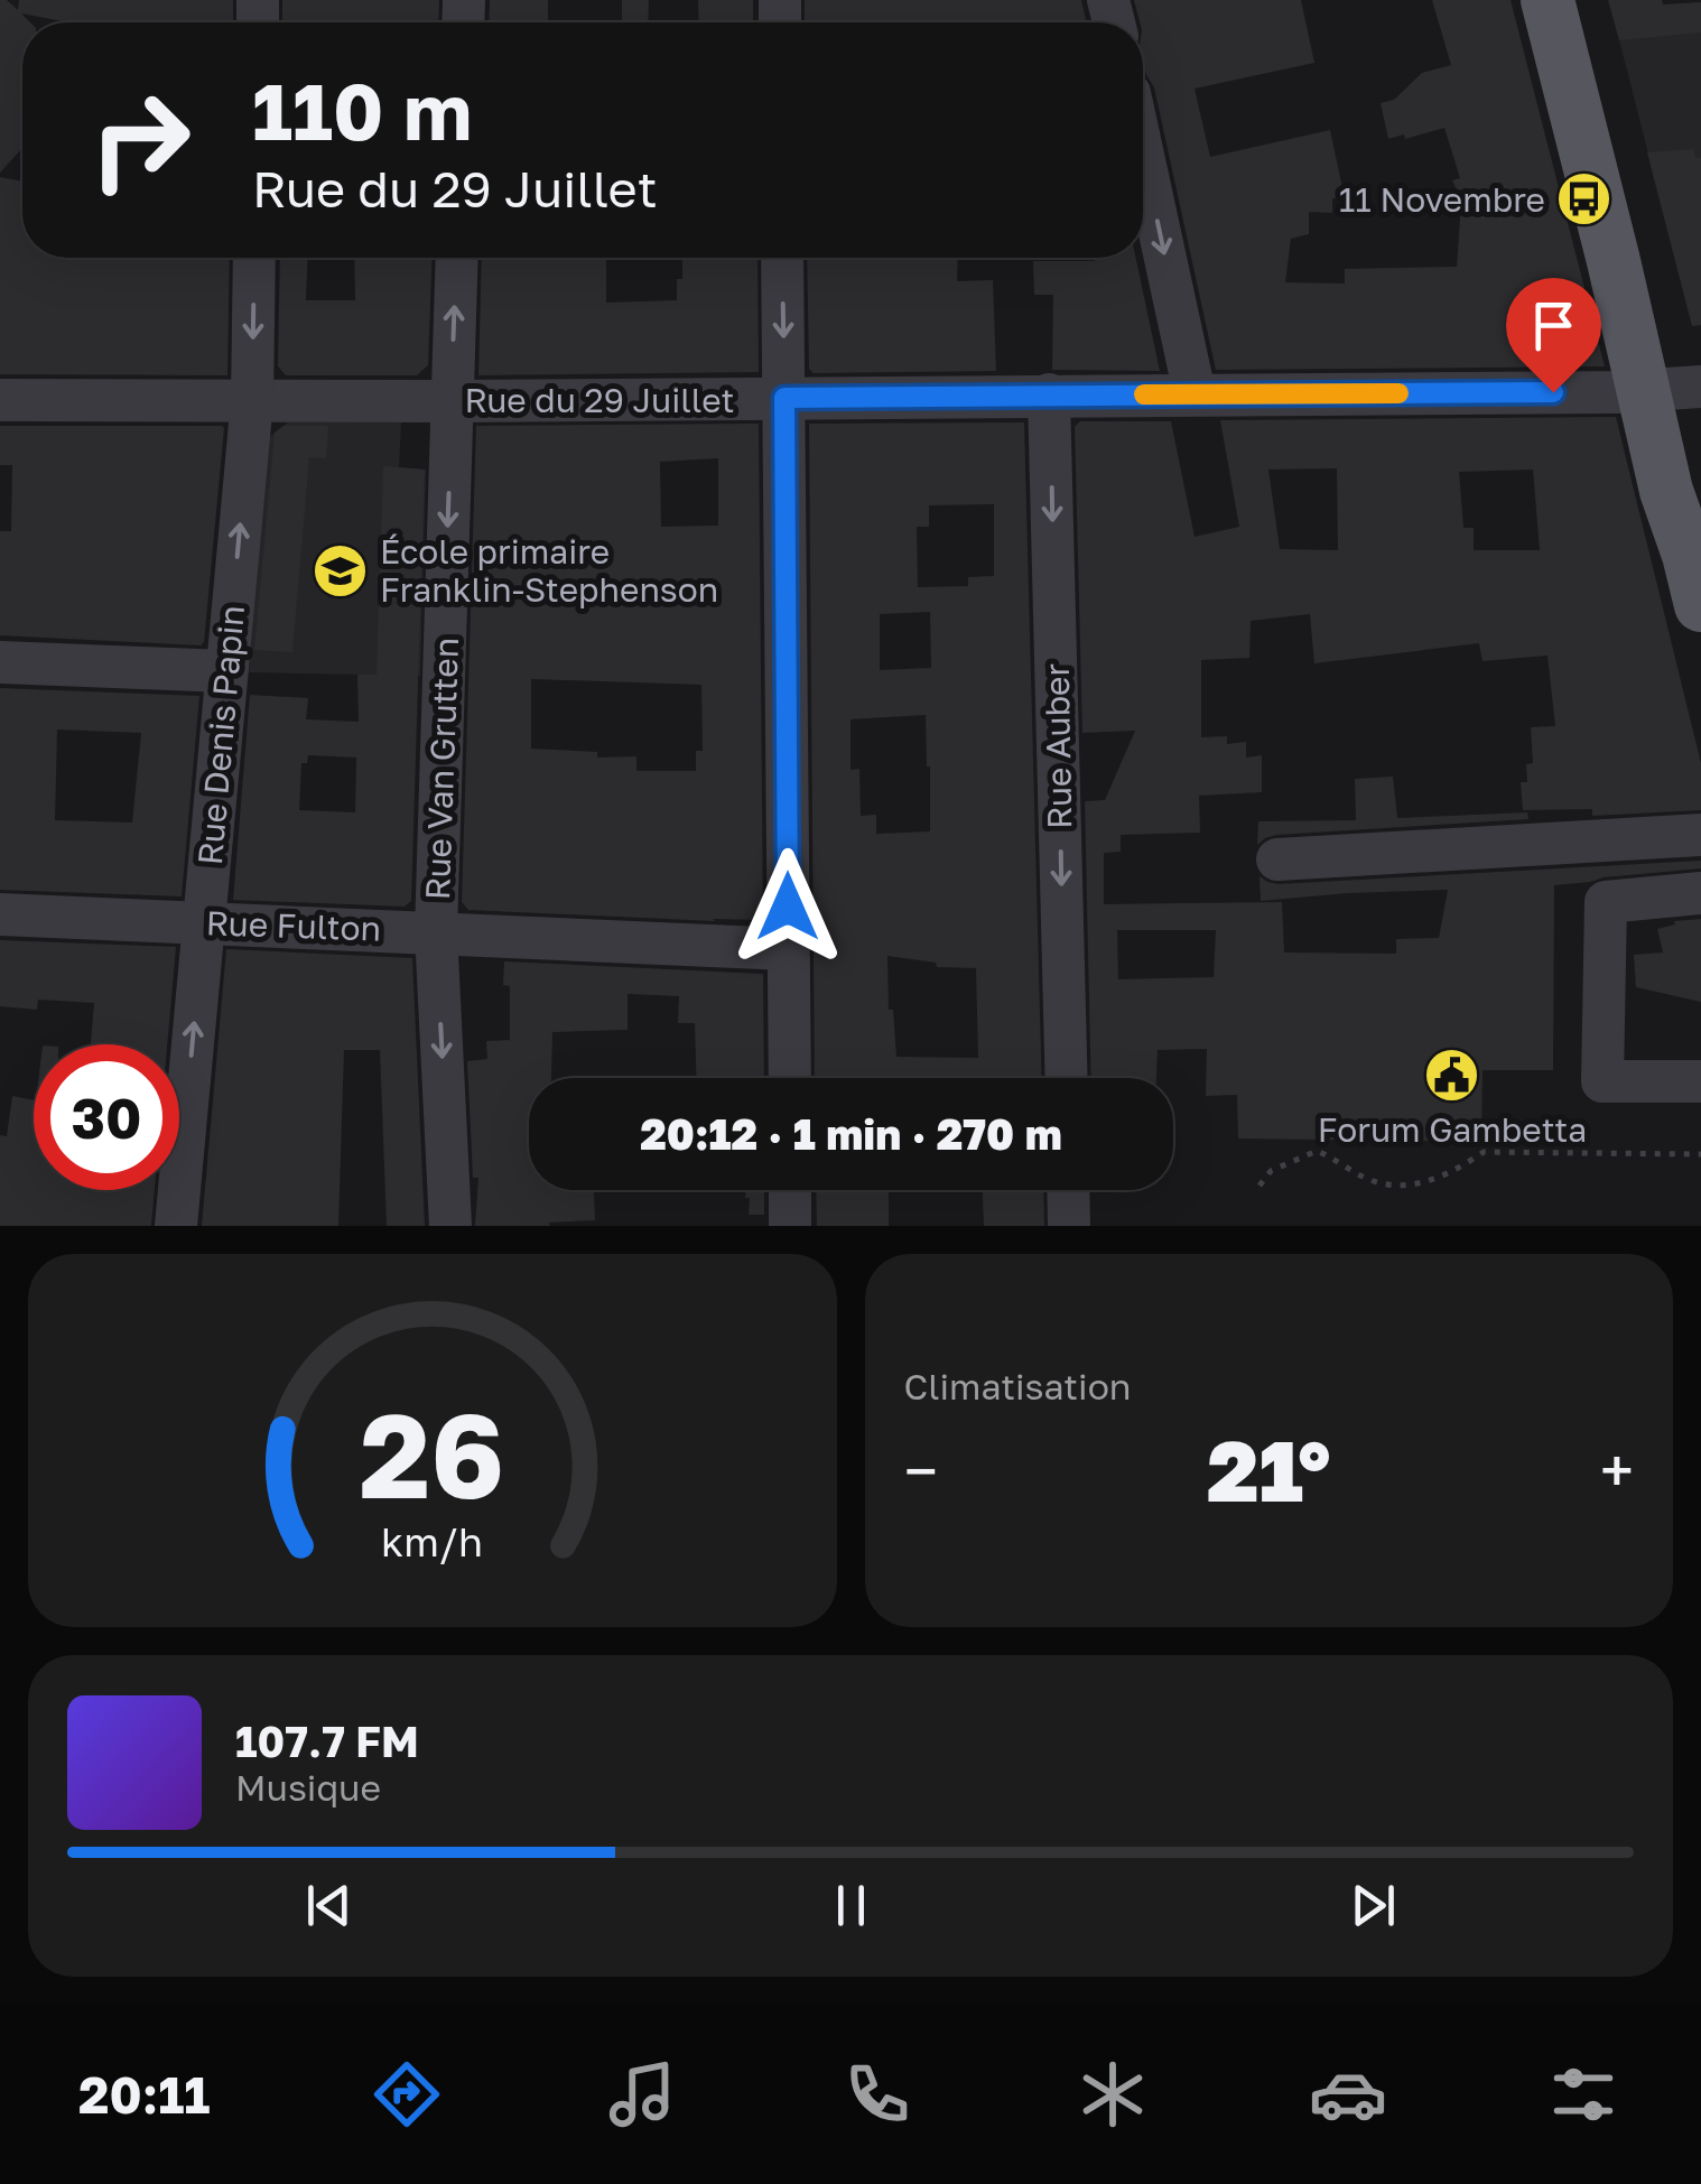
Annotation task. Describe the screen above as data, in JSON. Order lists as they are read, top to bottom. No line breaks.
{"streets":{"street":["Rue du 29 Juillet","Rue Denis Papin","Rue Auber","Rue Van Grutten","Rue Fulton"]},"crossings":[["Rue du 29 Juillet","Rue Denis Papin"],["Rue du 29 Juillet","Rue Auber"],["Rue du 29 Juillet","Rue Van Grutten"],["Rue Denis Papin","Rue Fulton"],["Rue Van Grutten","Rue Fulton"]],"places":{"bus stop":["11 Novembre"],"school or university":["École primaire Franklin-Stephenson"],"public building":["Forum Gambetta"]},"page":{"turn":["110 m","Rue du 29 Juillet"],"limit":"30","trip":"20:12 · 1 min · 270 m","tile":"Climatisation","heat":["−","21°","+"],"song":["107.7 FM","Musique"],"tabs":"20:11","gauge":["26","km/h"]}}
